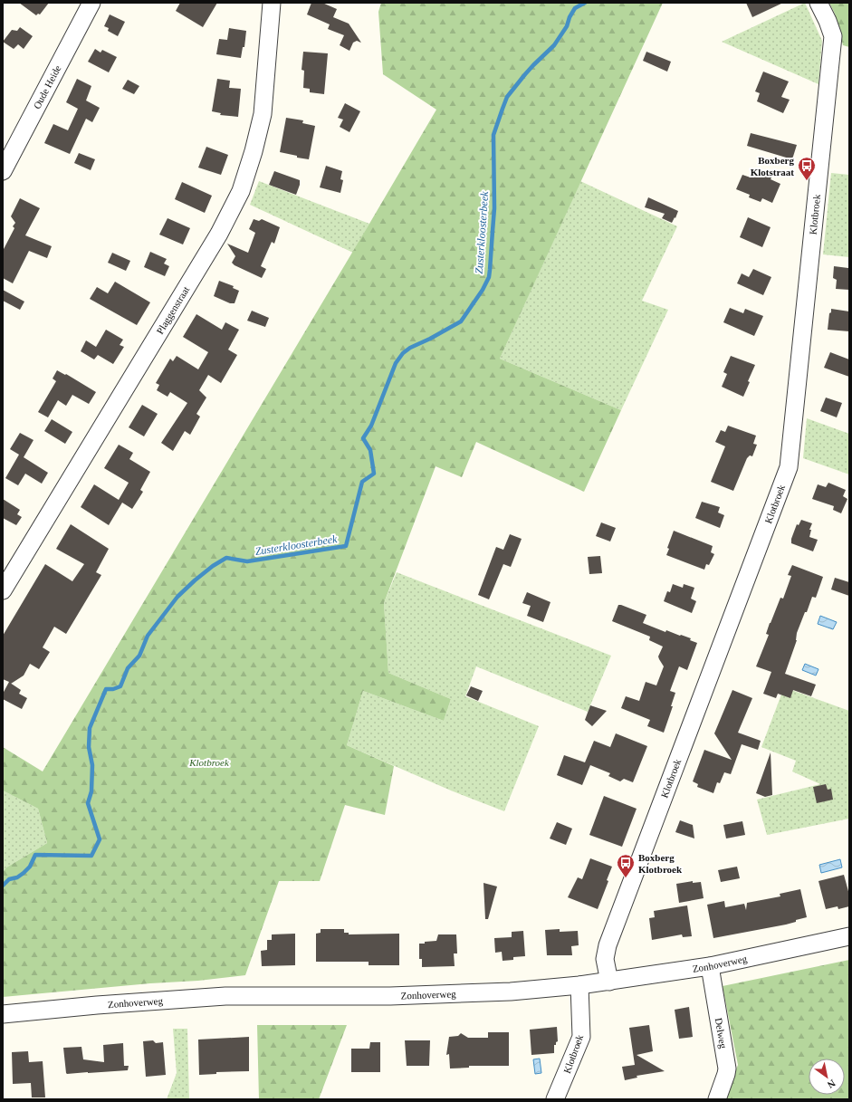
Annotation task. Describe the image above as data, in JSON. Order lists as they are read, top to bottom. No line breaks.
{"streets":{"street":["Oude Heide","Klotbroek","Plaggenstraat","Zonhoverweg","Delweg"]},"crossings":[["Klotbroek","Zonhoverweg"],["Zonhoverweg","Delweg"]],"water":["Zusterkloosterbeek"],"parks":["Klotbroek"],"places":{"bus stop":["Boxberg Klotstraat","Boxberg Klotbroek"]},"north":"bottom right"}
